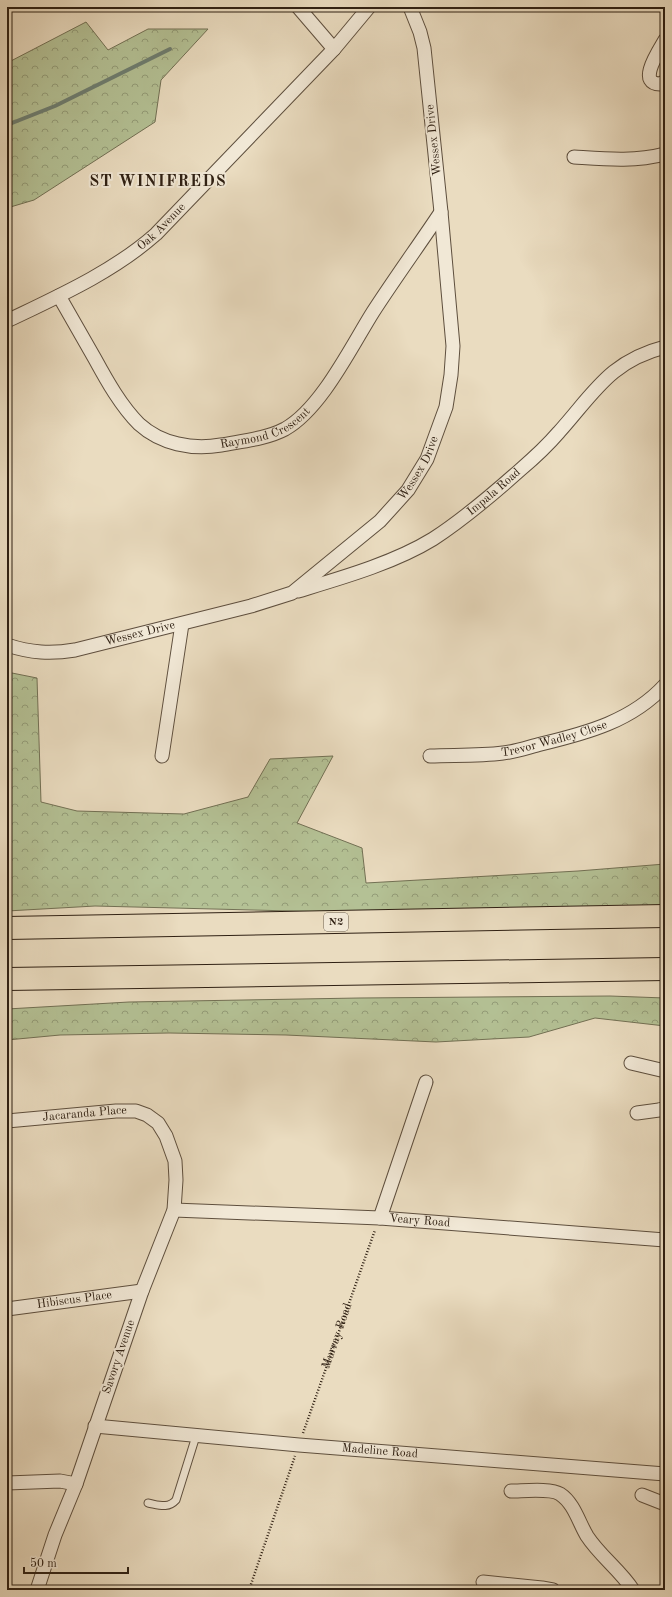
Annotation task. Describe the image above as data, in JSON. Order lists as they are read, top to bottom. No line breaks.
{"streets":{"highway":["N2"],"street":["Wessex Drive","Oak Avenue","Raymond Crescent","Impala Road","Trevor Wadley Close","Jacaranda Place","Veary Road","Hibiscus Place","Savory Avenue","Madeline Road"],"path":["Murray Road"]},"crossings":[["Wessex Drive","Raymond Crescent"],["Wessex Drive","Impala Road"],["Oak Avenue","Raymond Crescent"],["Jacaranda Place","Savory Avenue"],["Veary Road","Murray Road"],["Veary Road","Savory Avenue"],["Hibiscus Place","Savory Avenue"],["Murray Road","Madeline Road"],["Savory Avenue","Madeline Road"]],"districts":["ST WINIFREDS"],"scale_bar":"50 m"}
